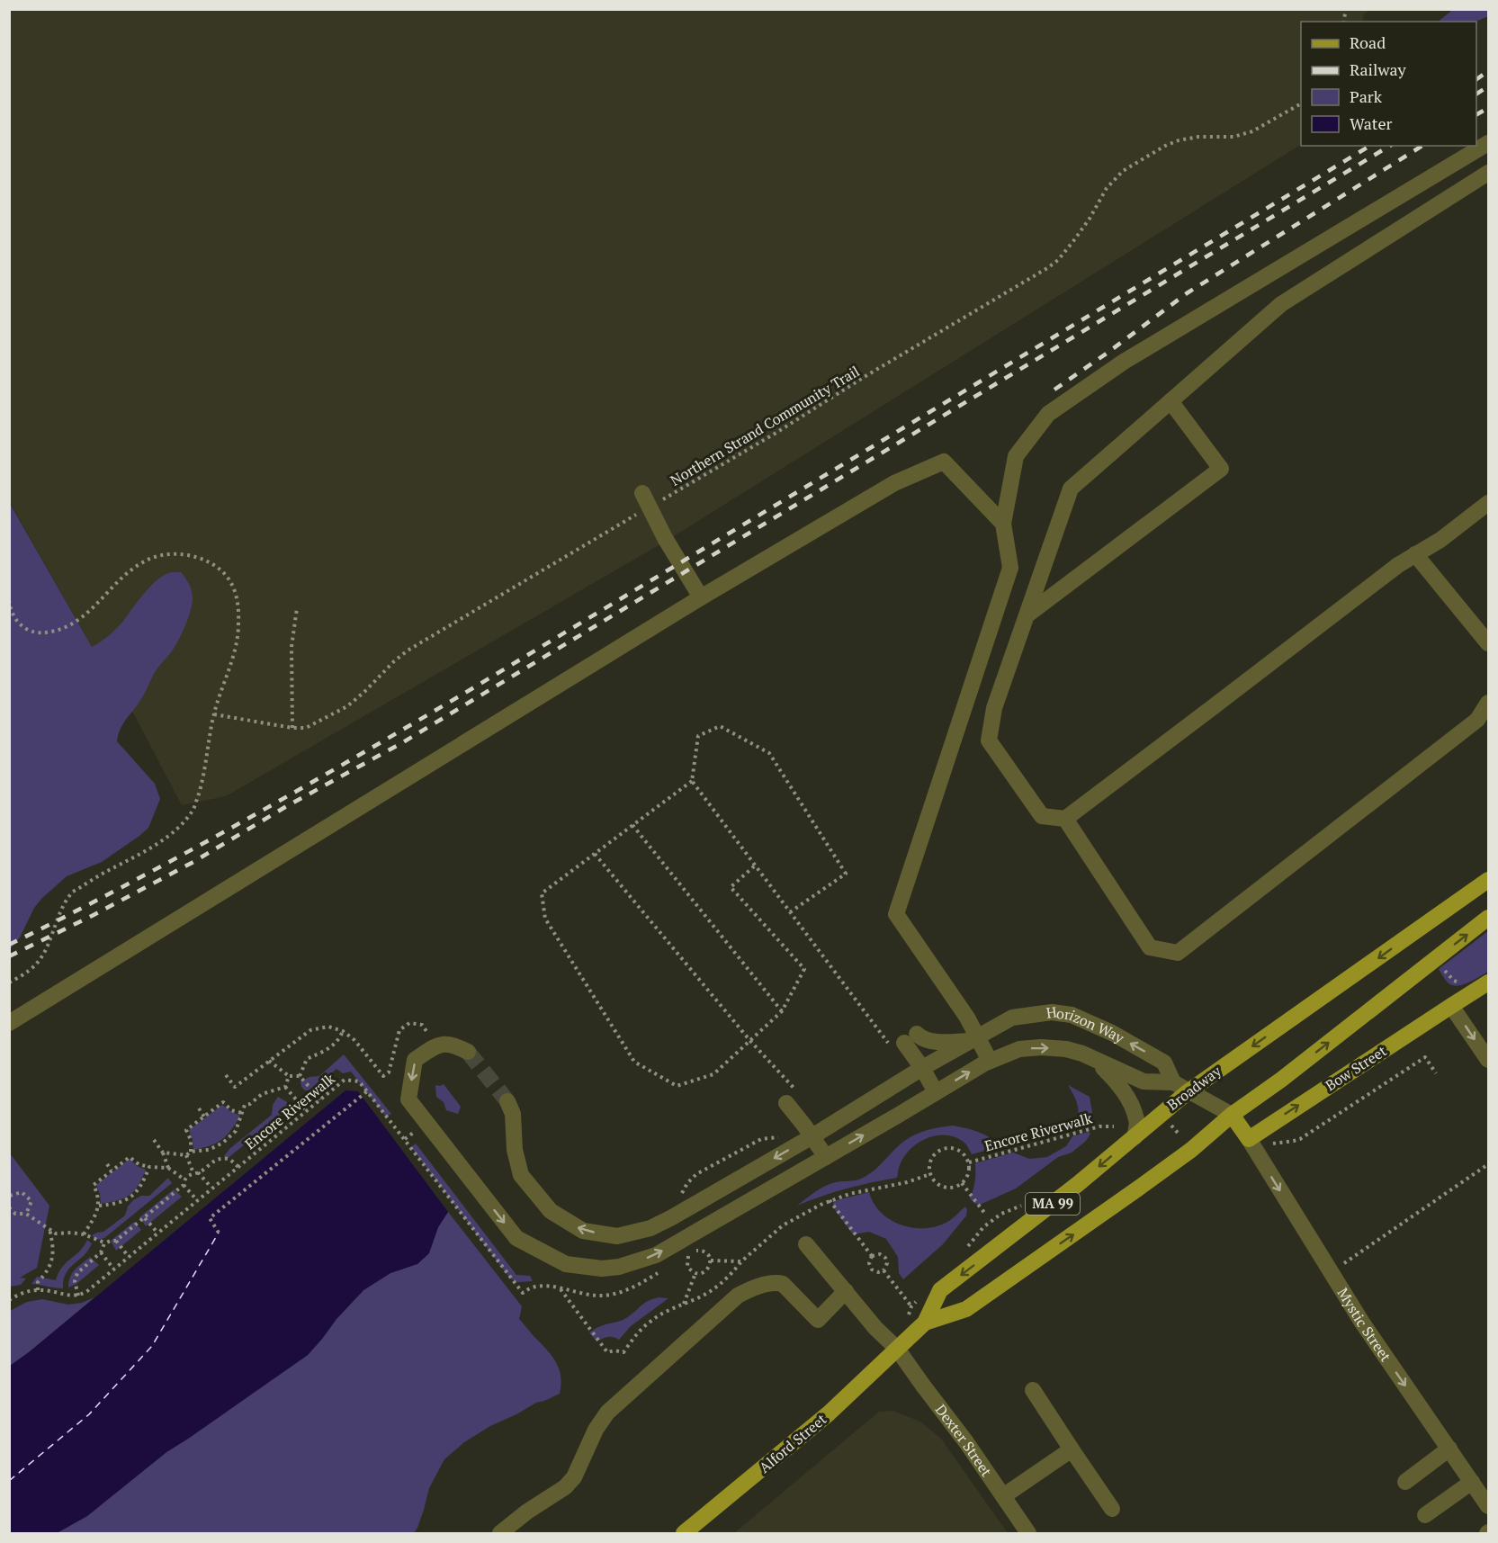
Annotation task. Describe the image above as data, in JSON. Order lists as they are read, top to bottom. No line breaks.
{"streets":{"main road":["Bow Street","Broadway","MA 99","Alford Street"],"street":["Horizon Way","Mystic Street","Dexter Street"],"path":["Northern Strand Community Trail","Encore Riverwalk"]},"crossings":[["Horizon Way","Broadway"],["Bow Street","Mystic Street"],["Broadway","Dexter Street"],["Broadway","Alford Street"],["Dexter Street","Alford Street"]],"one_way":["Bow Street","Mystic Street"],"legend":["Road","Railway","Park","Water"]}
